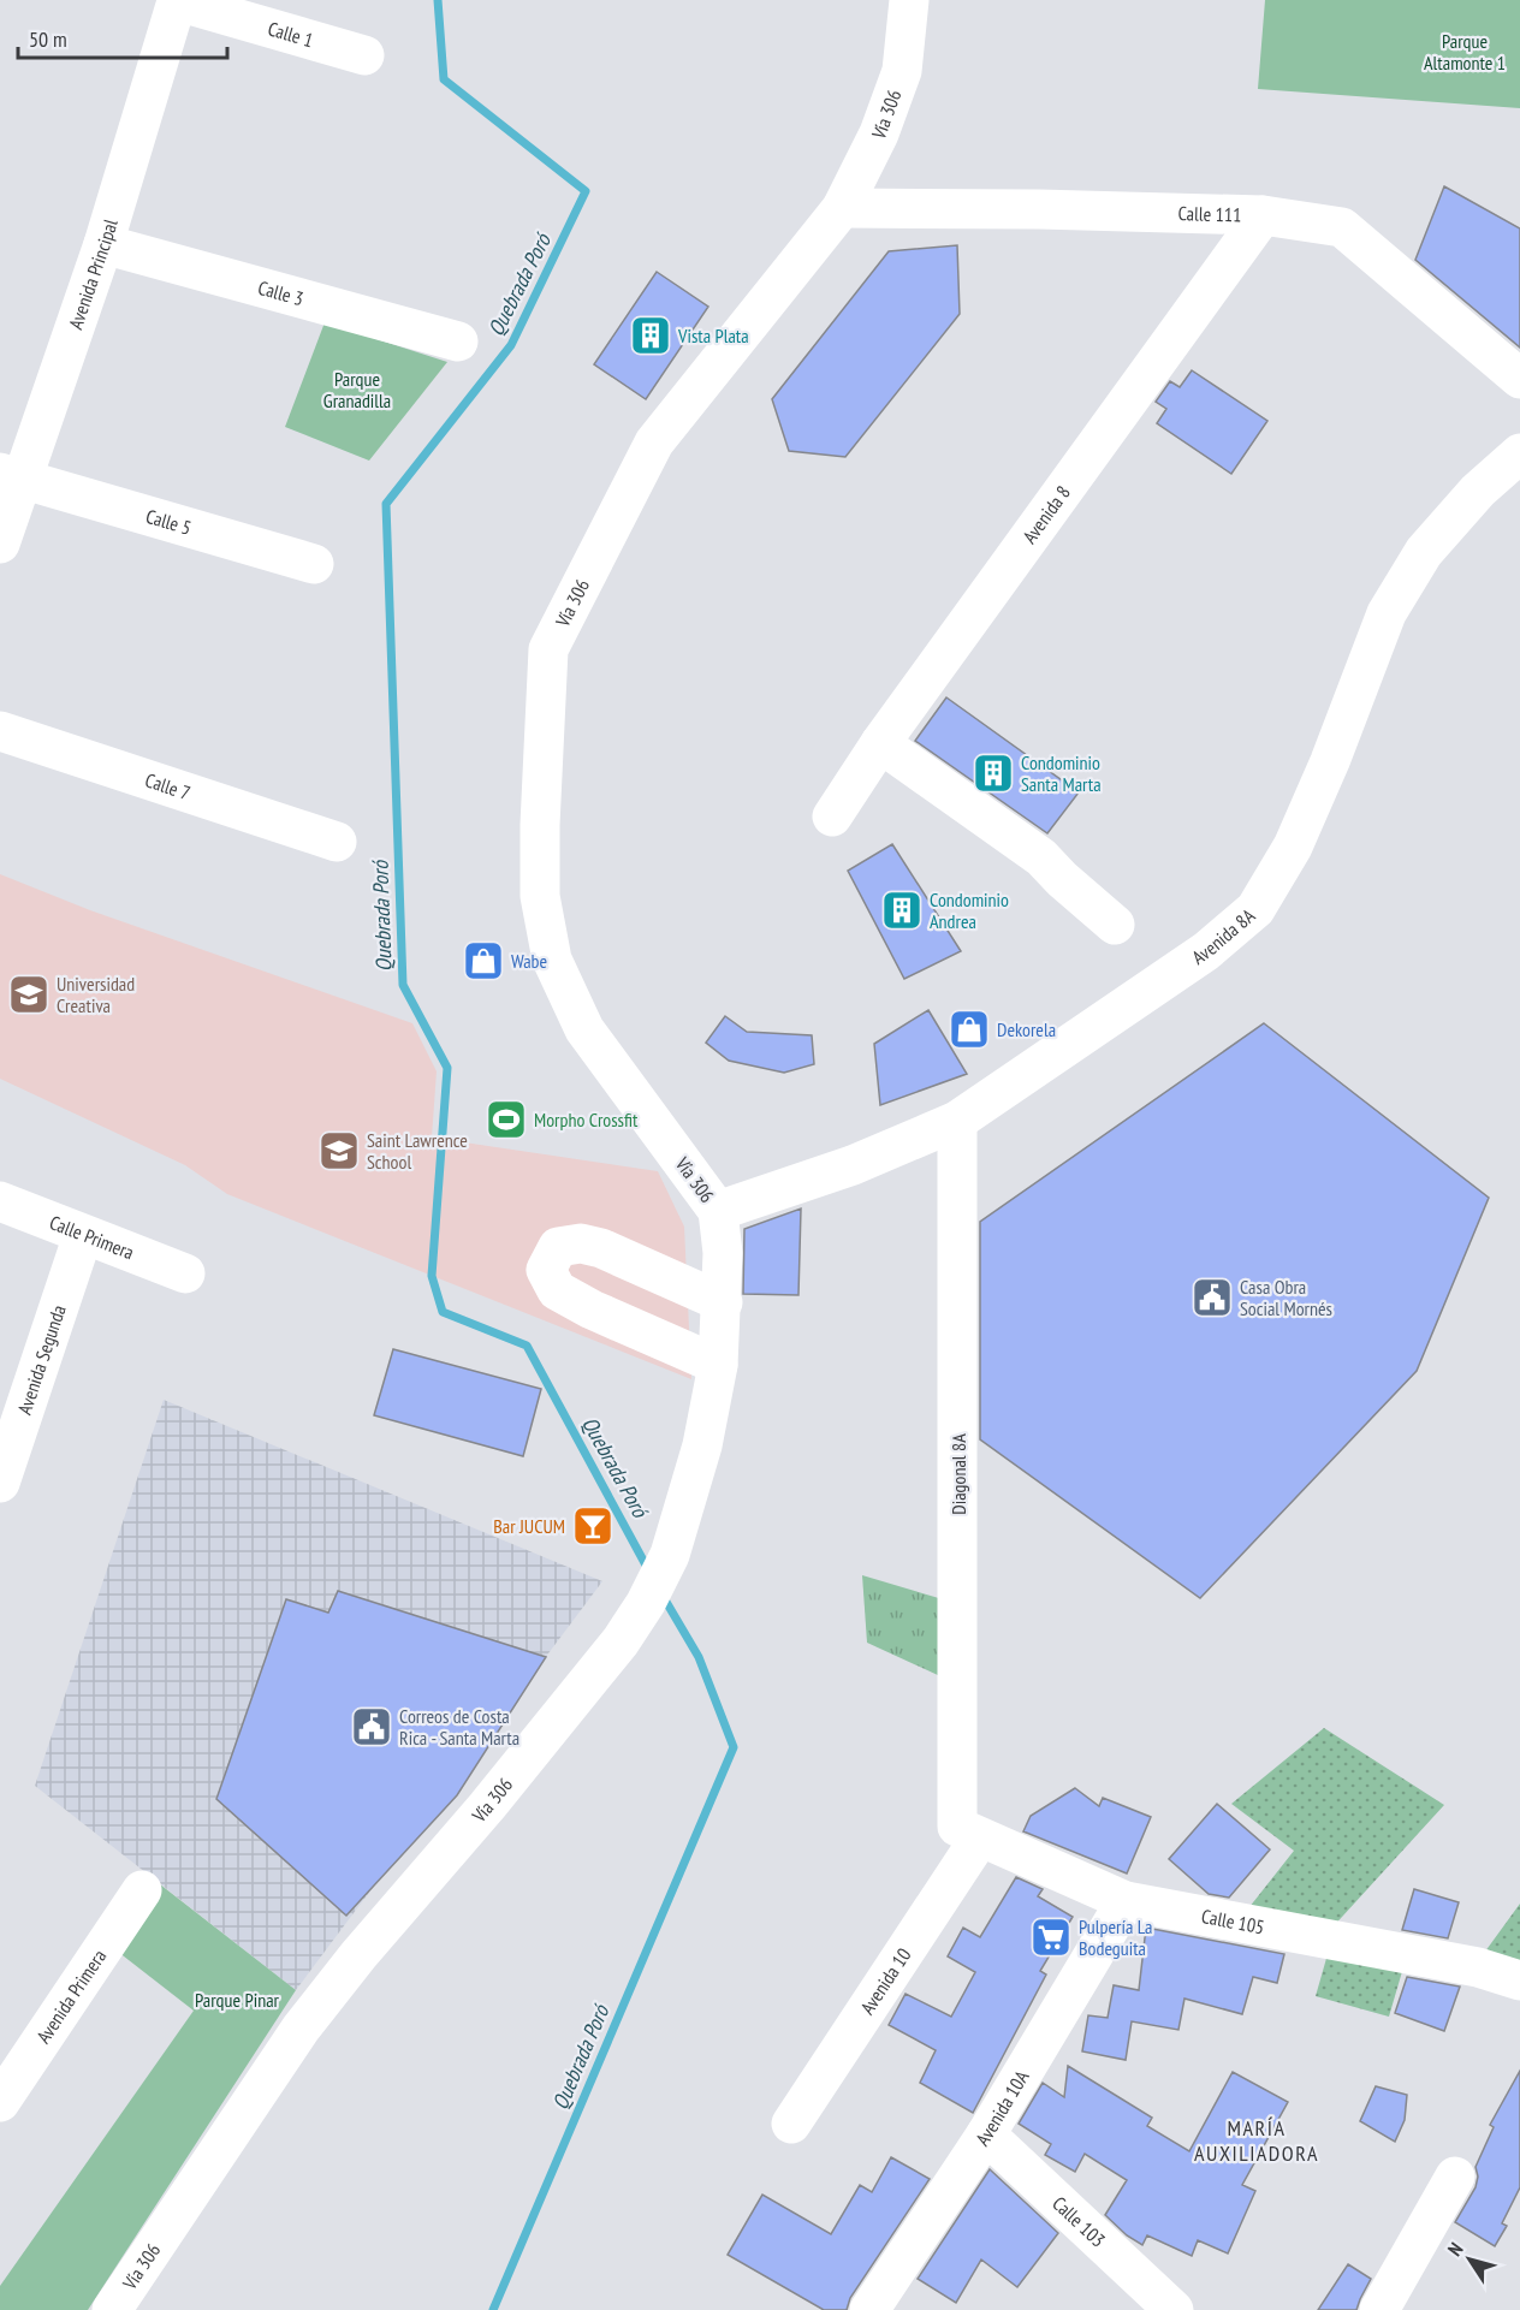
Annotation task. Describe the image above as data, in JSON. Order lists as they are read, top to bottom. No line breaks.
{"streets":{"street":["Calle 1","Vía 306","Calle 111","Avenida Principal","Calle 3","Avenida 8","Calle 5","Calle 7","Avenida 8A","Calle Primera","Avenida Segunda","Diagonal 8A","Calle 105","Avenida 10","Avenida Primera","Avenida 10A","Calle 103"]},"crossings":[["Calle 1","Avenida Principal"],["Vía 306","Calle 111"],["Vía 306","Avenida 8A"],["Calle 111","Avenida 8"],["Avenida Principal","Calle 3"],["Avenida Principal","Calle 5"],["Avenida 8A","Diagonal 8A"],["Calle Primera","Avenida Segunda"],["Diagonal 8A","Calle 105"],["Diagonal 8A","Avenida 10"],["Calle 105","Avenida 10"],["Calle 105","Avenida 10A"],["Avenida 10A","Calle 103"]],"districts":["MARÍA AUXILIADORA"],"water":["Quebrada Poró"],"parks":["Parque Altamonte 1","Parque Granadilla","Parque Pinar"],"places":{"building":["Vista Plata","Condominio Santa Marta","Condominio Andrea"],"shop":["Wabe","Dekorela"],"school or university":["Universidad Creativa","Saint Lawrence School"],"sports":["Morpho Crossfit"],"public building":["Casa Obra Social Mornés","Correos de Costa Rica - Santa Marta"],"bar":["Bar JUCUM"],"supermarket":["Pulpería La Bodeguita"]},"scale_bar":"50 m","north":"top left"}
